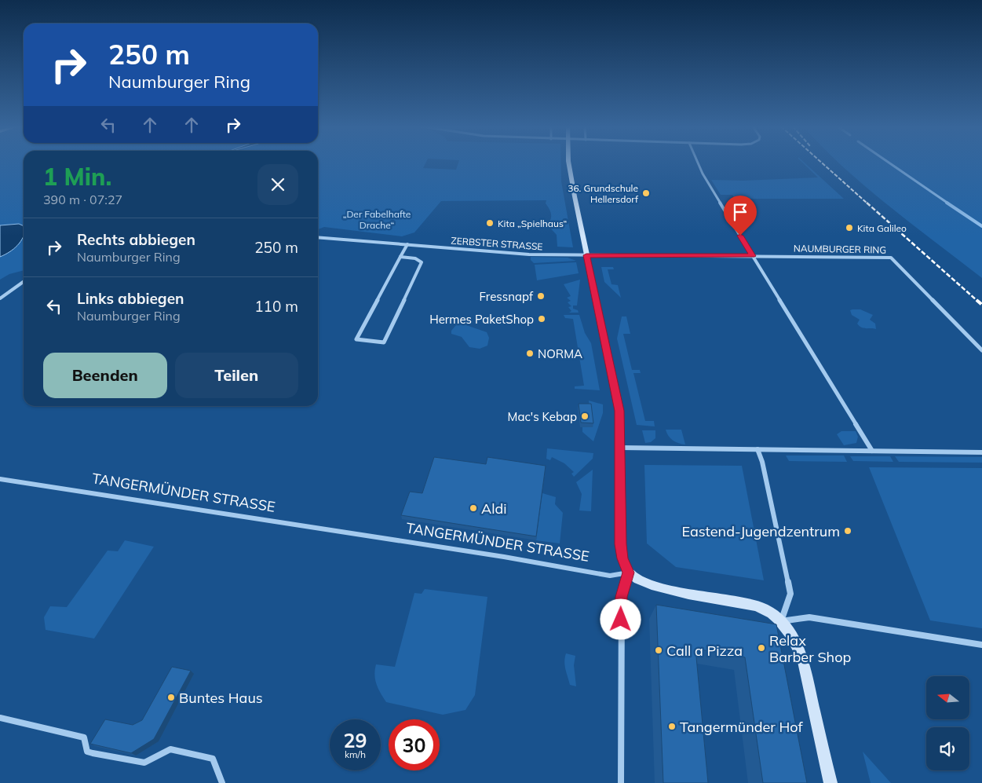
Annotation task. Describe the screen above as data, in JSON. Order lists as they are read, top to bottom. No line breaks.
{"streets":{"street":["ZERBSTER STRASSE","NAUMBURGER RING","TANGERMÜNDER STRASSE"]},"crossings":[["ZERBSTER STRASSE","NAUMBURGER RING"]],"parks":["„Der Fabelhafte Drache“"],"places":["36. Grundschule Hellersdorf","Kita „Spielhaus“","Kita Galileo","Fressnapf","Hermes PaketShop","NORMA","Mac's Kebap","Aldi","Eastend-Jugendzentrum","Relax Barber Shop","Call a Pizza","Buntes Haus","Tangermünder Hof"],"north":"left","page":{"turn":["250 m","Naumburger Ring"],"heading":["1 Min.","390 m · 07:27"],"list":[{"name":"Rechts abbiegen","note":"Naumburger Ring","value":"250 m"},{"name":"Links abbiegen","note":"Naumburger Ring","value":"110 m"}],"buttons":["Beenden","Teilen"],"speed":"29 km/h","limit":"30"}}
